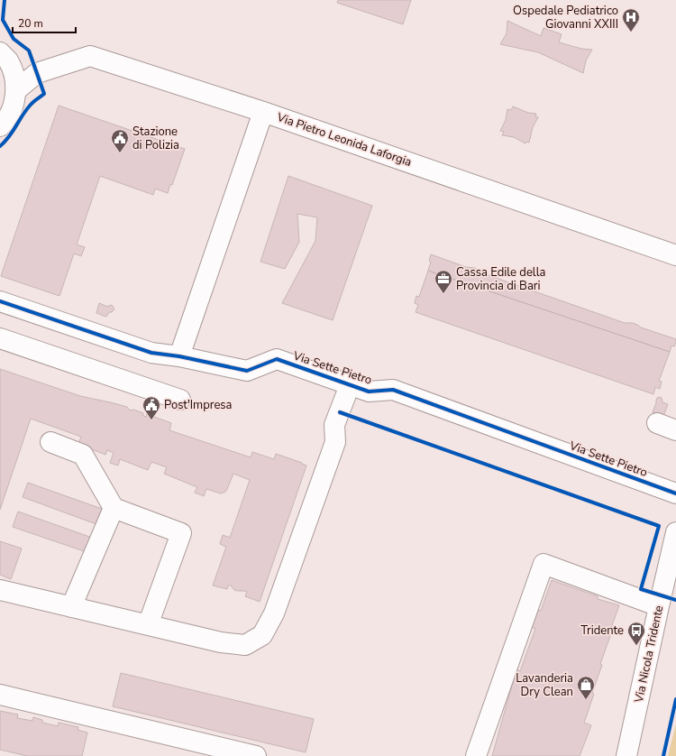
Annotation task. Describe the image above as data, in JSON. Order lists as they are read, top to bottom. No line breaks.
{"streets":{"street":["Via Pietro Leonida Laforgia","Via Sette Pietro","Via Nicola Tridente"]},"places":{"hospital":["Ospedale Pediatrico Giovanni XXIII"],"public building":["Stazione di Polizia","Post'Impresa"],"office":["Cassa Edile della Provincia di Bari"],"bus stop":["Tridente"],"shop":["Lavanderia Dry Clean"]},"scale_bar":"20 m"}
